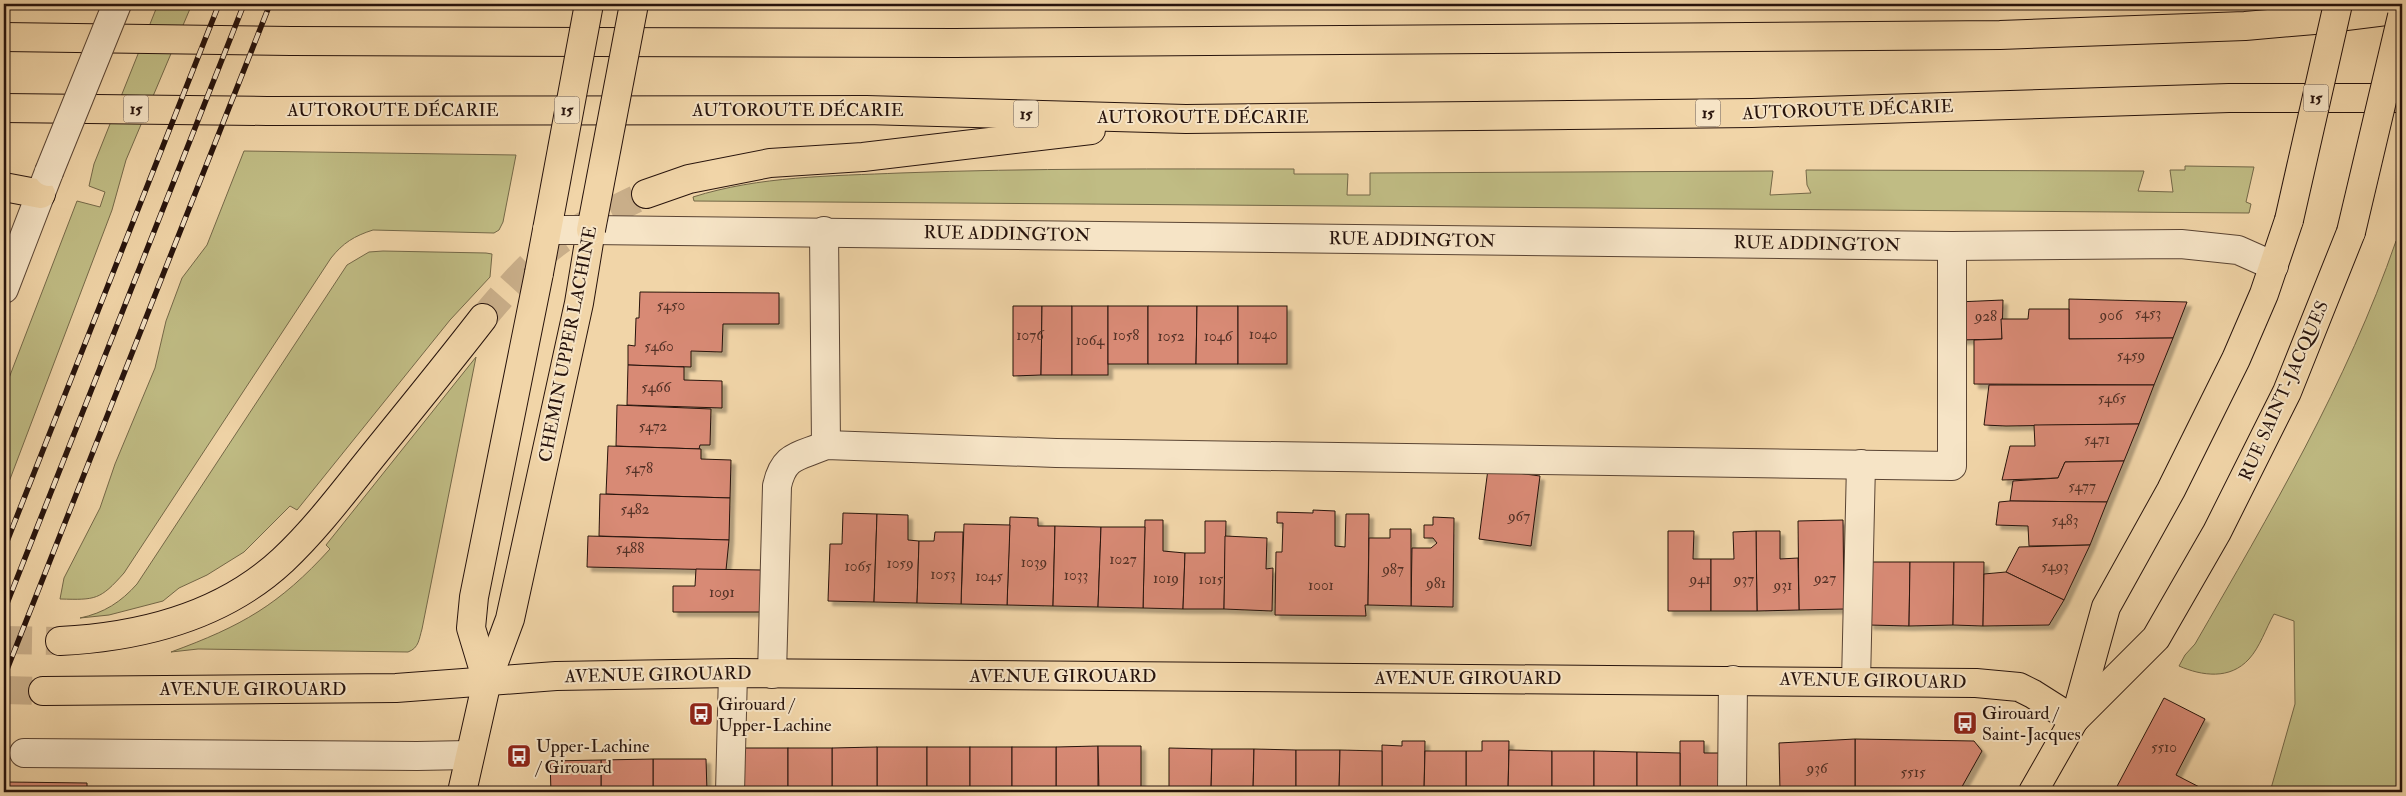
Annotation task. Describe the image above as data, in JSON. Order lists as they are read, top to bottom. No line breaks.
{"streets":{"main road":["15","AUTOROUTE DÉCARIE","CHEMIN UPPER LACHINE","RUE SAINT-JACQUES","AVENUE GIROUARD"],"street":["RUE ADDINGTON"]},"crossings":[["RUE ADDINGTON","CHEMIN UPPER LACHINE"],["RUE ADDINGTON","RUE SAINT-JACQUES"],["CHEMIN UPPER LACHINE","AVENUE GIROUARD"],["RUE SAINT-JACQUES","AVENUE GIROUARD"]],"places":{"bus stop":["Girouard / Upper-Lachine","Girouard / Saint-Jacques","Upper-Lachine / Girouard"]},"house_numbers":["5450","5453","906","928","1040","1076","1058","1052","1046","1064","5460","5459","5466","5465","5472","5471","5478","5477","5482","967","5483","5488","1027","1039","1059","1065","5493","987","1053","1033","1045","1019","927","1015","941","937","981","1001","931","1091","5510","936","5515"]}
